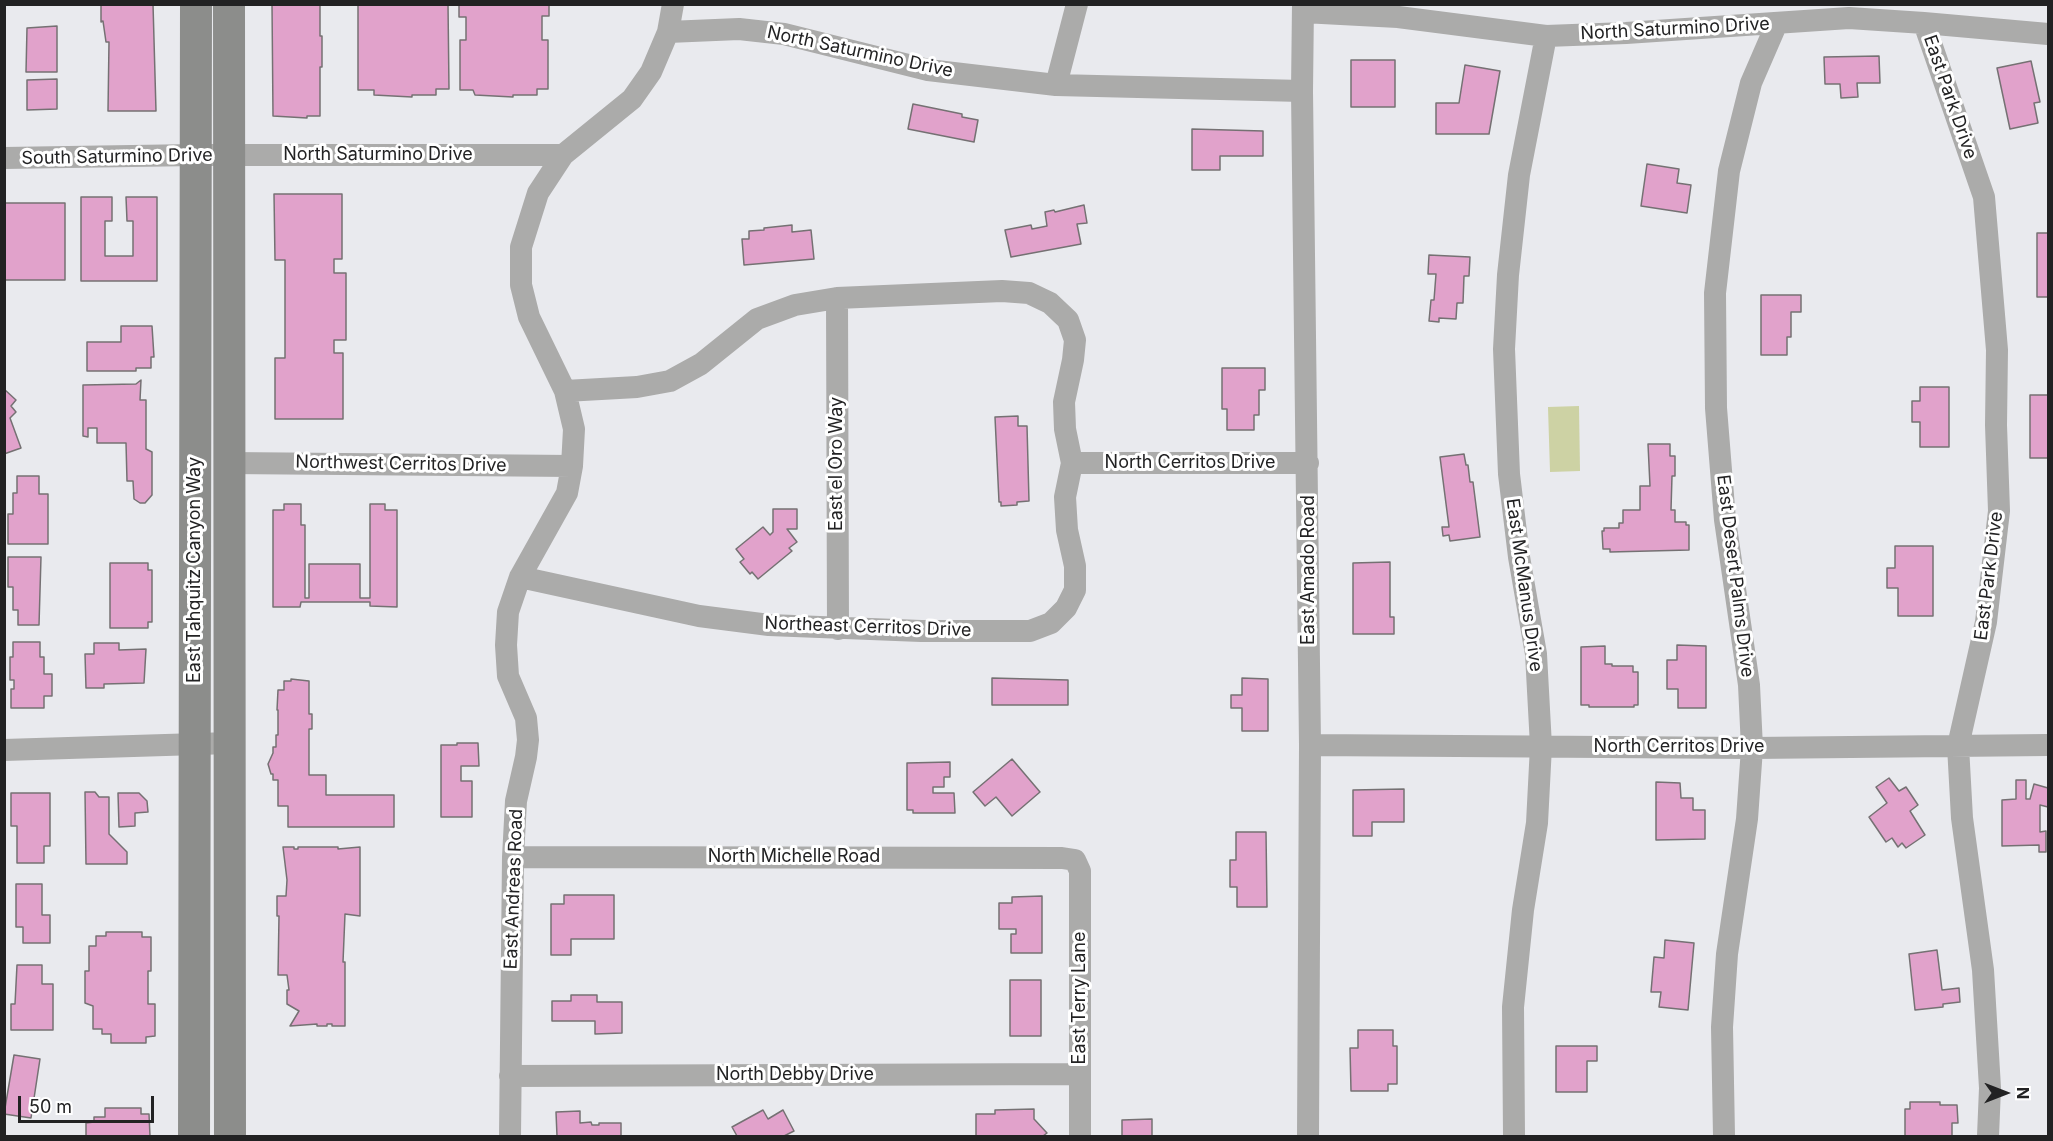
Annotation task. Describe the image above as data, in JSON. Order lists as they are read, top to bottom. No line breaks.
{"streets":{"main road":["East Tahquitz Canyon Way"],"street":["North Saturmino Drive","East Park Drive","South Saturmino Drive","North Cerritos Drive","Northwest Cerritos Drive","East el Oro Way","East Amado Road","East Desert Palms Drive","East McManus Drive","Northeast Cerritos Drive","North Michelle Road","East Andreas Road","East Terry Lane","North Debby Drive"]},"crossings":[["North Saturmino Drive","East Park Drive"],["North Saturmino Drive","South Saturmino Drive"],["North Saturmino Drive","East Tahquitz Canyon Way"],["North Saturmino Drive","East Amado Road"],["North Saturmino Drive","East Desert Palms Drive"],["North Saturmino Drive","East McManus Drive"],["North Saturmino Drive","East Andreas Road"],["East Park Drive","North Cerritos Drive"],["South Saturmino Drive","East Tahquitz Canyon Way"],["North Cerritos Drive","East Amado Road"],["North Cerritos Drive","East Desert Palms Drive"],["North Cerritos Drive","East McManus Drive"],["North Cerritos Drive","Northeast Cerritos Drive"],["Northwest Cerritos Drive","East Tahquitz Canyon Way"],["Northwest Cerritos Drive","East Andreas Road"],["East el Oro Way","Northeast Cerritos Drive"],["Northeast Cerritos Drive","East Andreas Road"],["North Michelle Road","East Andreas Road"],["North Michelle Road","East Terry Lane"],["East Andreas Road","North Debby Drive"],["East Terry Lane","North Debby Drive"]],"scale_bar":"50 m","north":"right"}
